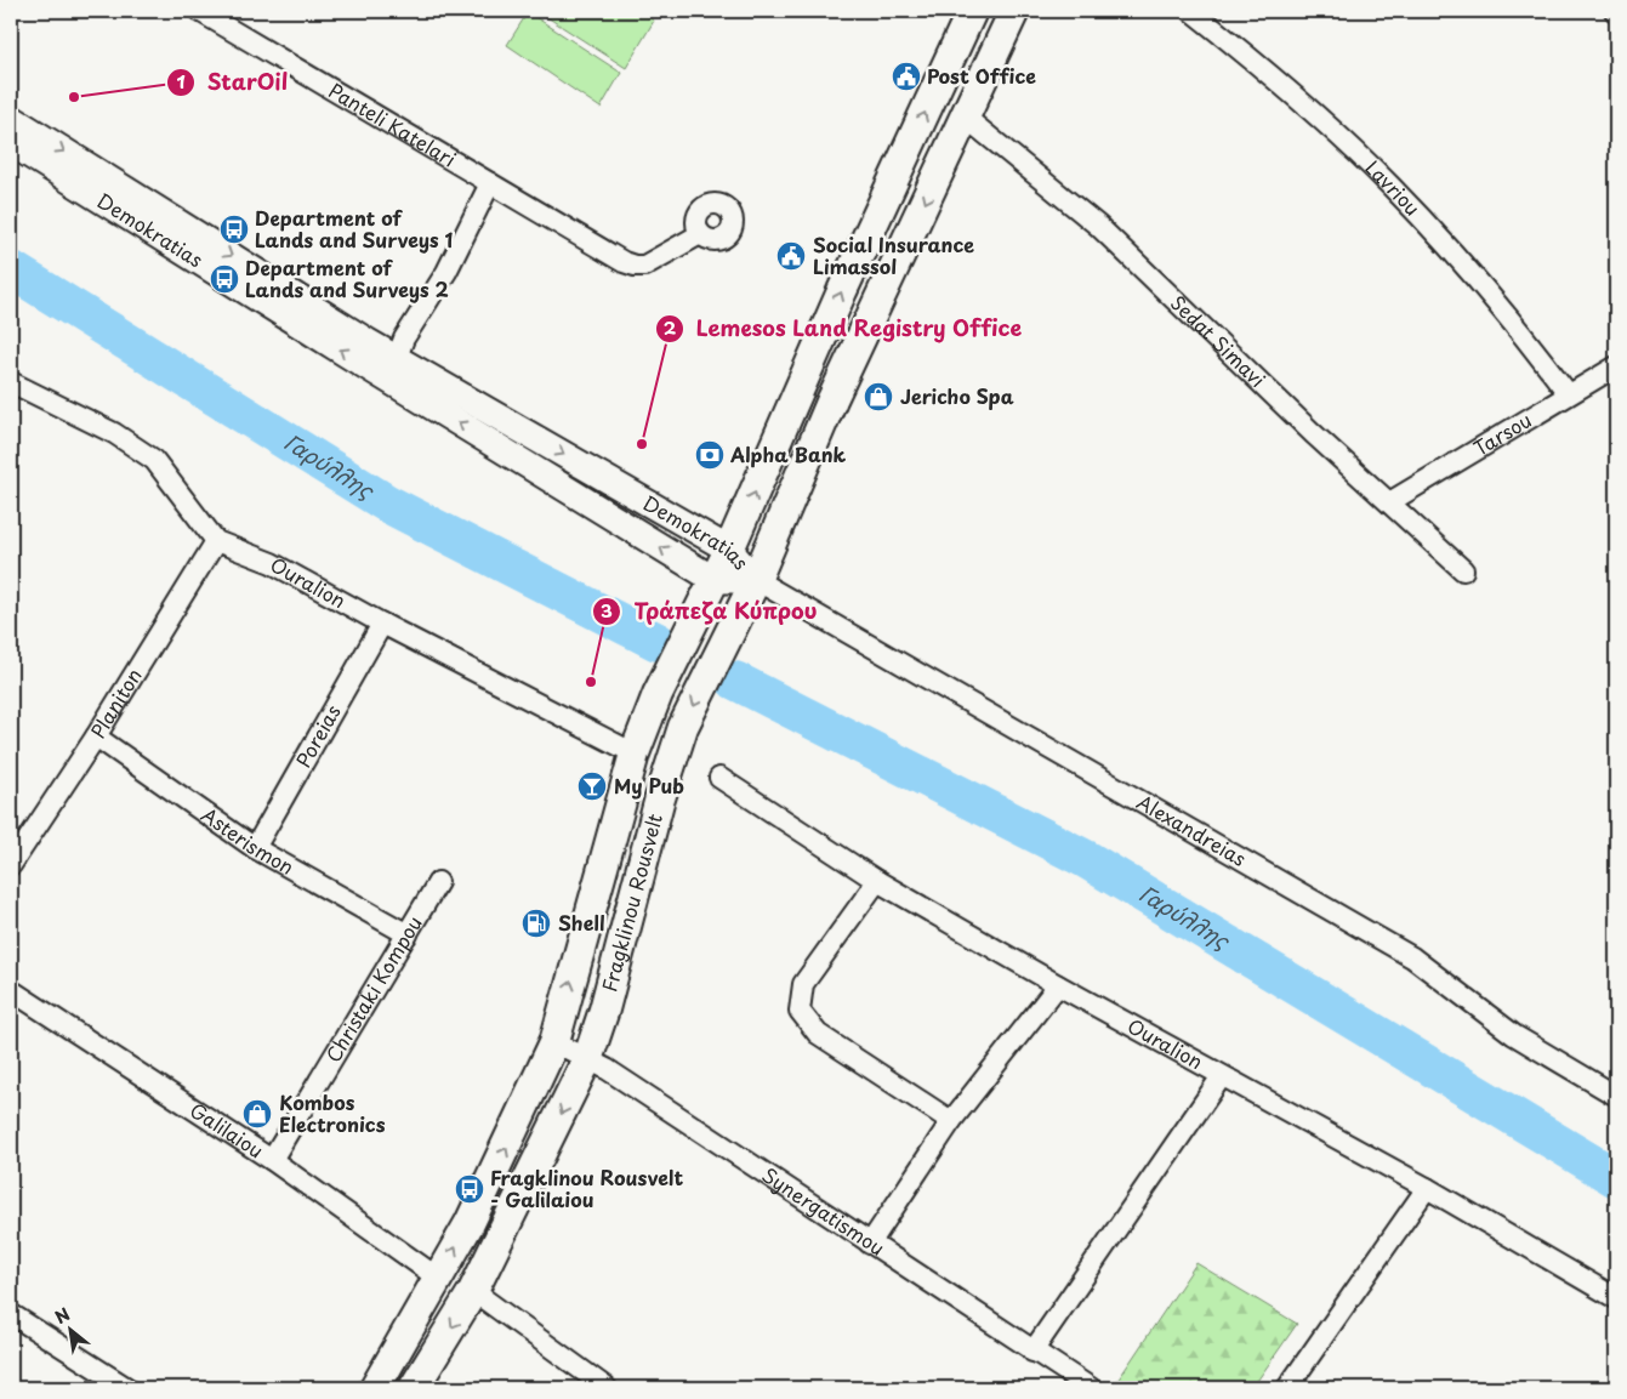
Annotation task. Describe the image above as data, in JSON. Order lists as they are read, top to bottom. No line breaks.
{"streets":{"main road":["Fragklinou Rousvelt"],"street":["Panteli Katelari","Lavriou","Demokratias","Sedat Simavi","Tarsou","Ouralion","Planiton","Poreias","Alexandreias","Asterismon","Christaki Kompou","Galilaiou","Synergatismou"]},"crossings":[["Lavriou","Tarsou"],["Demokratias","Alexandreias"],["Demokratias","Fragklinou Rousvelt"],["Sedat Simavi","Tarsou"],["Sedat Simavi","Fragklinou Rousvelt"],["Ouralion","Planiton"],["Ouralion","Poreias"],["Ouralion","Fragklinou Rousvelt"],["Planiton","Asterismon"],["Poreias","Asterismon"],["Alexandreias","Fragklinou Rousvelt"],["Asterismon","Christaki Kompou"],["Fragklinou Rousvelt","Galilaiou"],["Fragklinou Rousvelt","Synergatismou"],["Christaki Kompou","Galilaiou"]],"water":["Γαρύλλης"],"places":{"public building":["Post Office","Social Insurance Limassol"],"other":["StarOil","Lemesos Land Registry Office","Τράπεζα Κύπρου"],"bus stop":["Department of Lands and Surveys 1","Department of Lands and Surveys 2","Fragklinou Rousvelt - Galilaiou"],"shop":["Jericho Spa","Kombos Electronics"],"bank":["Alpha Bank"],"bar":["My Pub"],"fuel station":["Shell"]},"north":"top left"}
